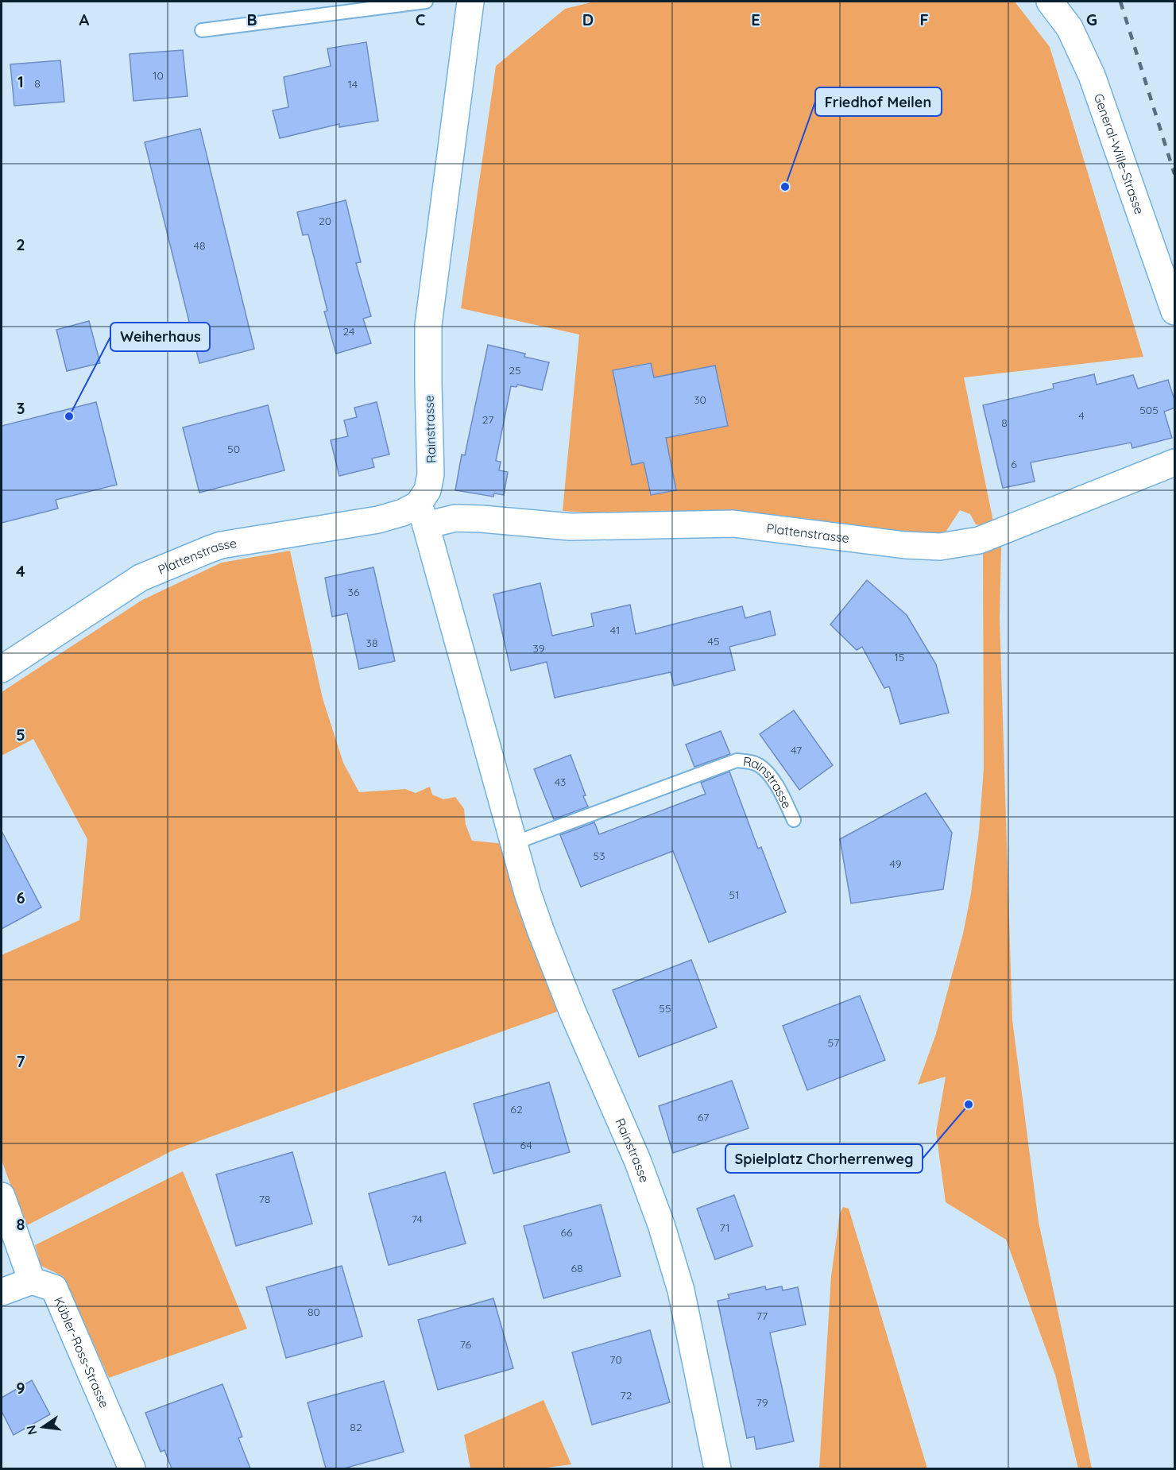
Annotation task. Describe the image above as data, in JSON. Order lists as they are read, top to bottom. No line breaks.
{"streets":{"street":["General-Wille-Strasse","Rainstrasse","Plattenstrasse","Kübler-Ross-Strasse"]},"crossings":[["Rainstrasse","Plattenstrasse"]],"places":["Friedhof Meilen","Weiherhaus","Spielplatz Chorherrenweg"],"house_numbers":["10","8","14","20","48","24","25","30","505","4","27","8","50","6","36","41","45","38","39","15","47","43","53","49","51","55","57","62","67","64","78","74","71","66","68","80","77","76","70","72","79","82"],"north":"left","grid":{"columns":["A","B","C","D","E","F","G"],"rows":["1","2","3","4","5","6","7","8","9"]}}
